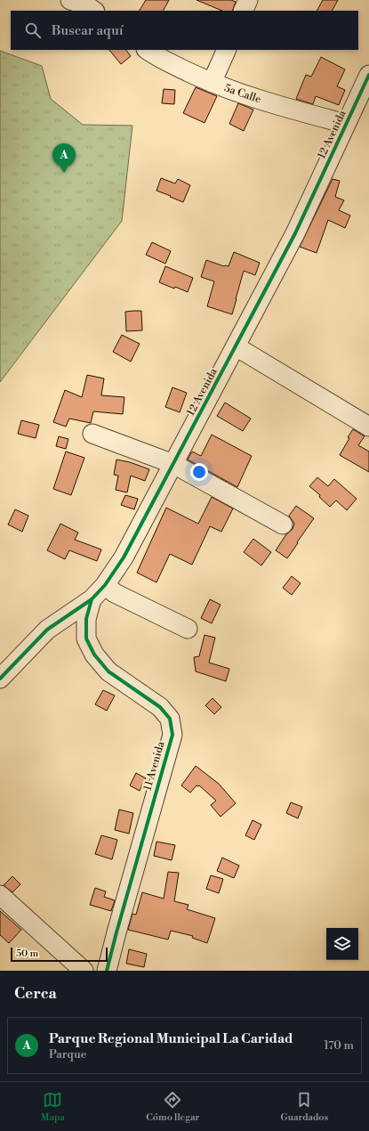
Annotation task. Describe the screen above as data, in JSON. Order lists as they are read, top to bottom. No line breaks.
{"streets":{"street":["5a Calle","12 Avenida","11 Avenida"]},"crossings":[["5a Calle","12 Avenida"],["12 Avenida","11 Avenida"]],"scale_bar":"50 m","page":{"search":"Buscar aquí","pins":"A","scale":"50 m","heading":"Cerca","list":[{"mark":"A","name":"Parque Regional Municipal La Caridad","note":"Parque","value":"170 m"}],"nav":["Mapa","Cómo llegar","Guardados"]}}
